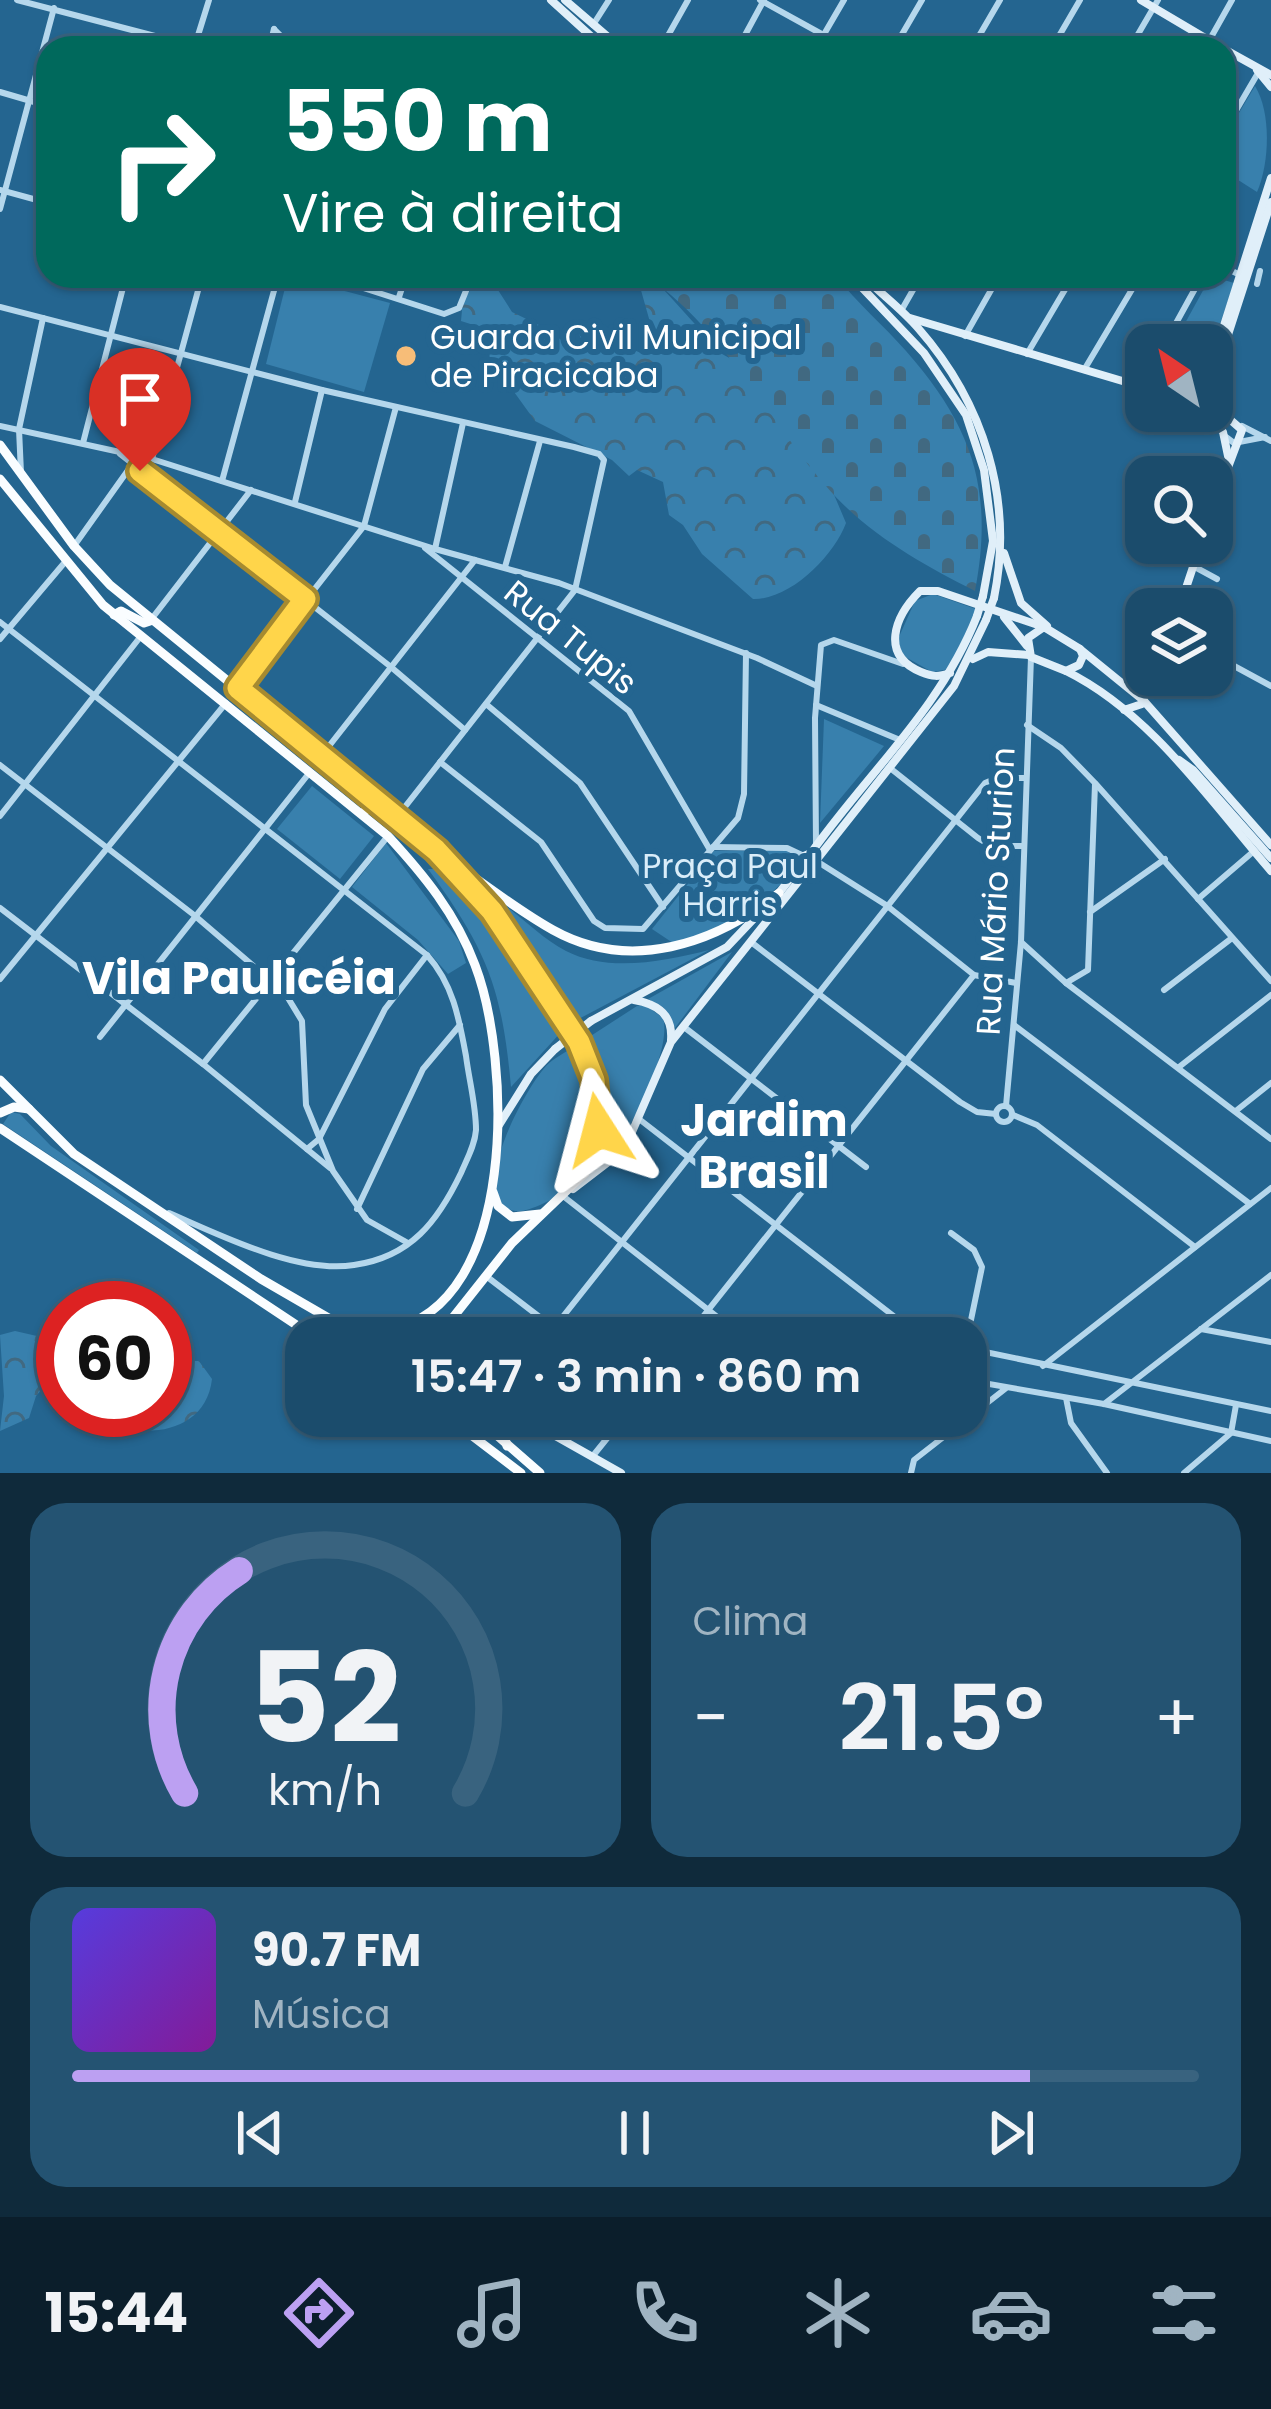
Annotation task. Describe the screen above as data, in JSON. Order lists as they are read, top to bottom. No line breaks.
{"streets":{"street":["Rua Tupis","Rua Mário Sturion"]},"districts":["Vila Paulicéia","Jardim Brasil"],"parks":["Praça Paul Harris"],"places":["Guarda Civil Municipal de Piracicaba"],"north":"top left","page":{"turn":["550 m","Vire à direita"],"limit":"60","trip":"15:47 · 3 min · 860 m","tile":"Clima","heat":["−","21.5°","+"],"song":["90.7 FM","Música"],"tabs":"15:44","gauge":["52","km/h"]}}
